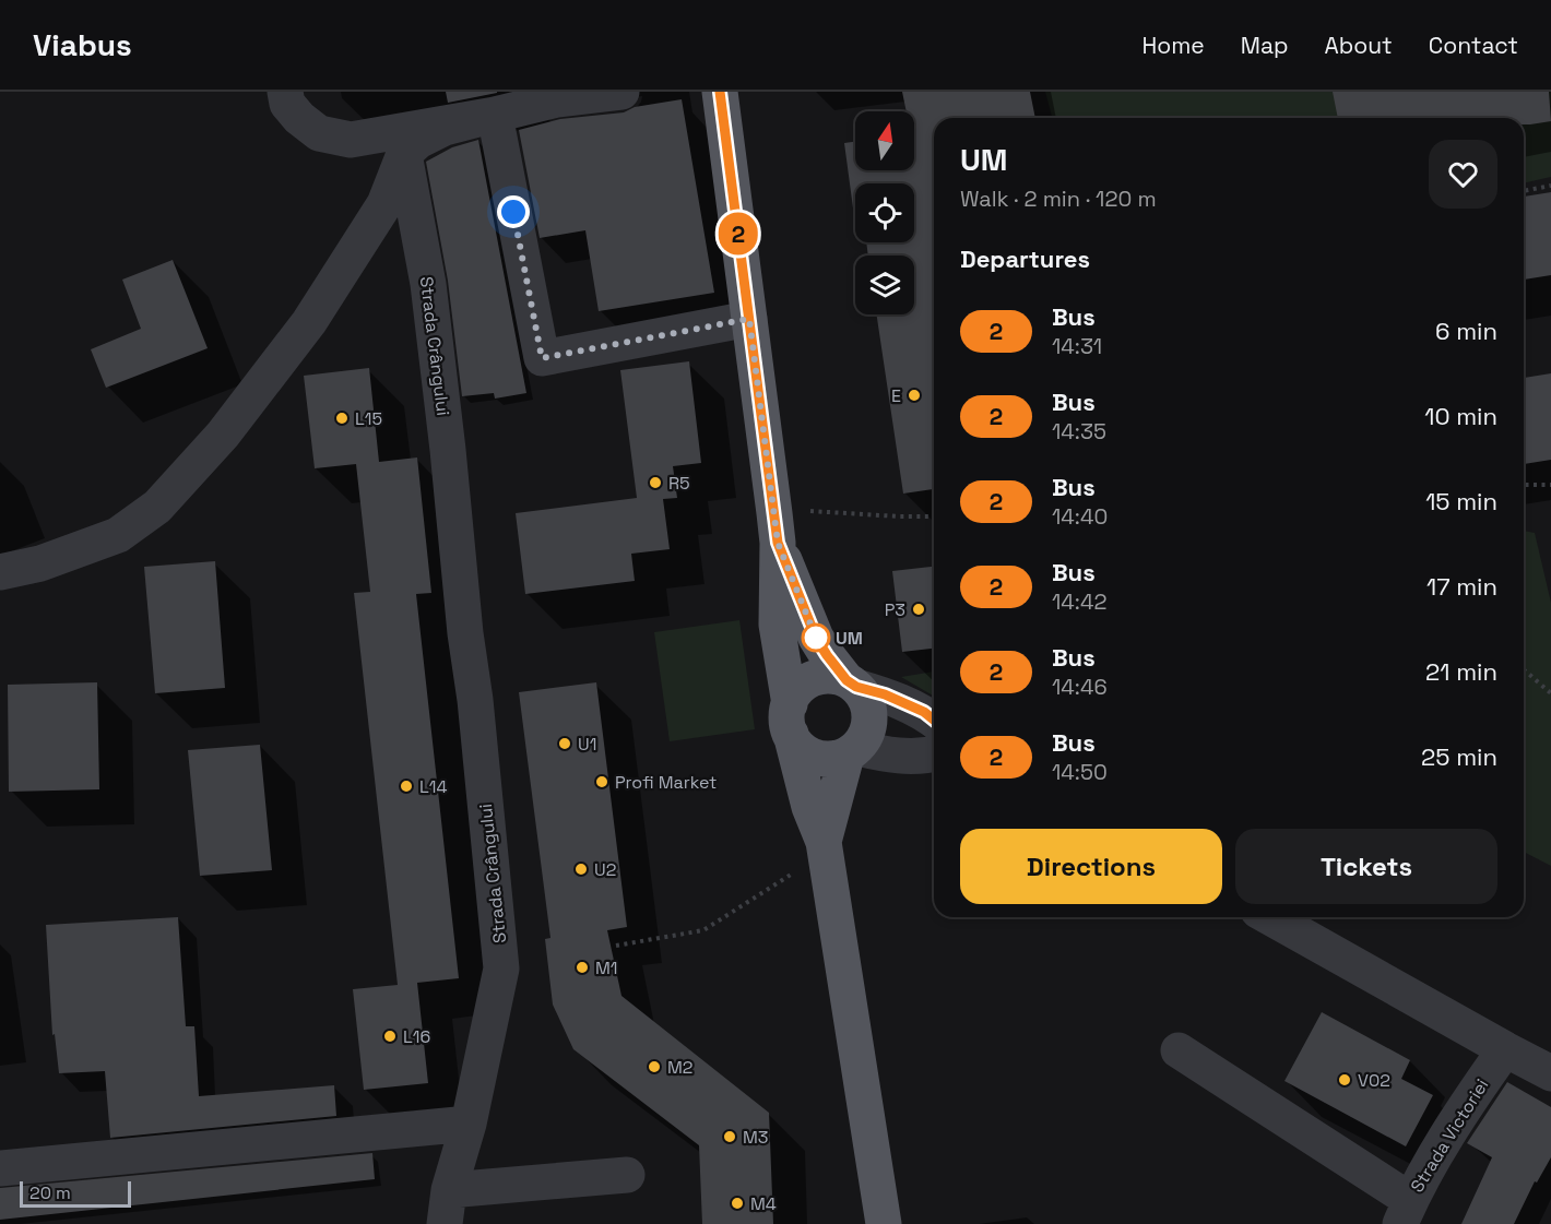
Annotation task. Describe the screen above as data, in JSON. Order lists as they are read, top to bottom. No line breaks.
{"streets":{"street":["Strada Crângului","Strada Victoriei"]},"places":["E","L15","R5","P3","UM","U1","Profi Market","L14","U2","M1","L16","M2","V02","M3","M4"],"lines":["bus line 2"],"scale_bar":"20 m","north":"top","page":{"header":"Viabus","nav":["Home","Map","About","Contact"],"on_map":"2","heading":[["UM","Walk · 2 min · 120 m"],"Departures"],"list":[{"mark":"2","name":"Bus","note":"14:31","value":"6 min"},{"mark":"2","name":"Bus","note":"14:35","value":"10 min"},{"mark":"2","name":"Bus","note":"14:40","value":"15 min"},{"mark":"2","name":"Bus","note":"14:42","value":"17 min"},{"mark":"2","name":"Bus","note":"14:46","value":"21 min"},{"mark":"2","name":"Bus","note":"14:50","value":"25 min"}],"buttons":["Directions","Tickets"],"scale":"20 m"}}
